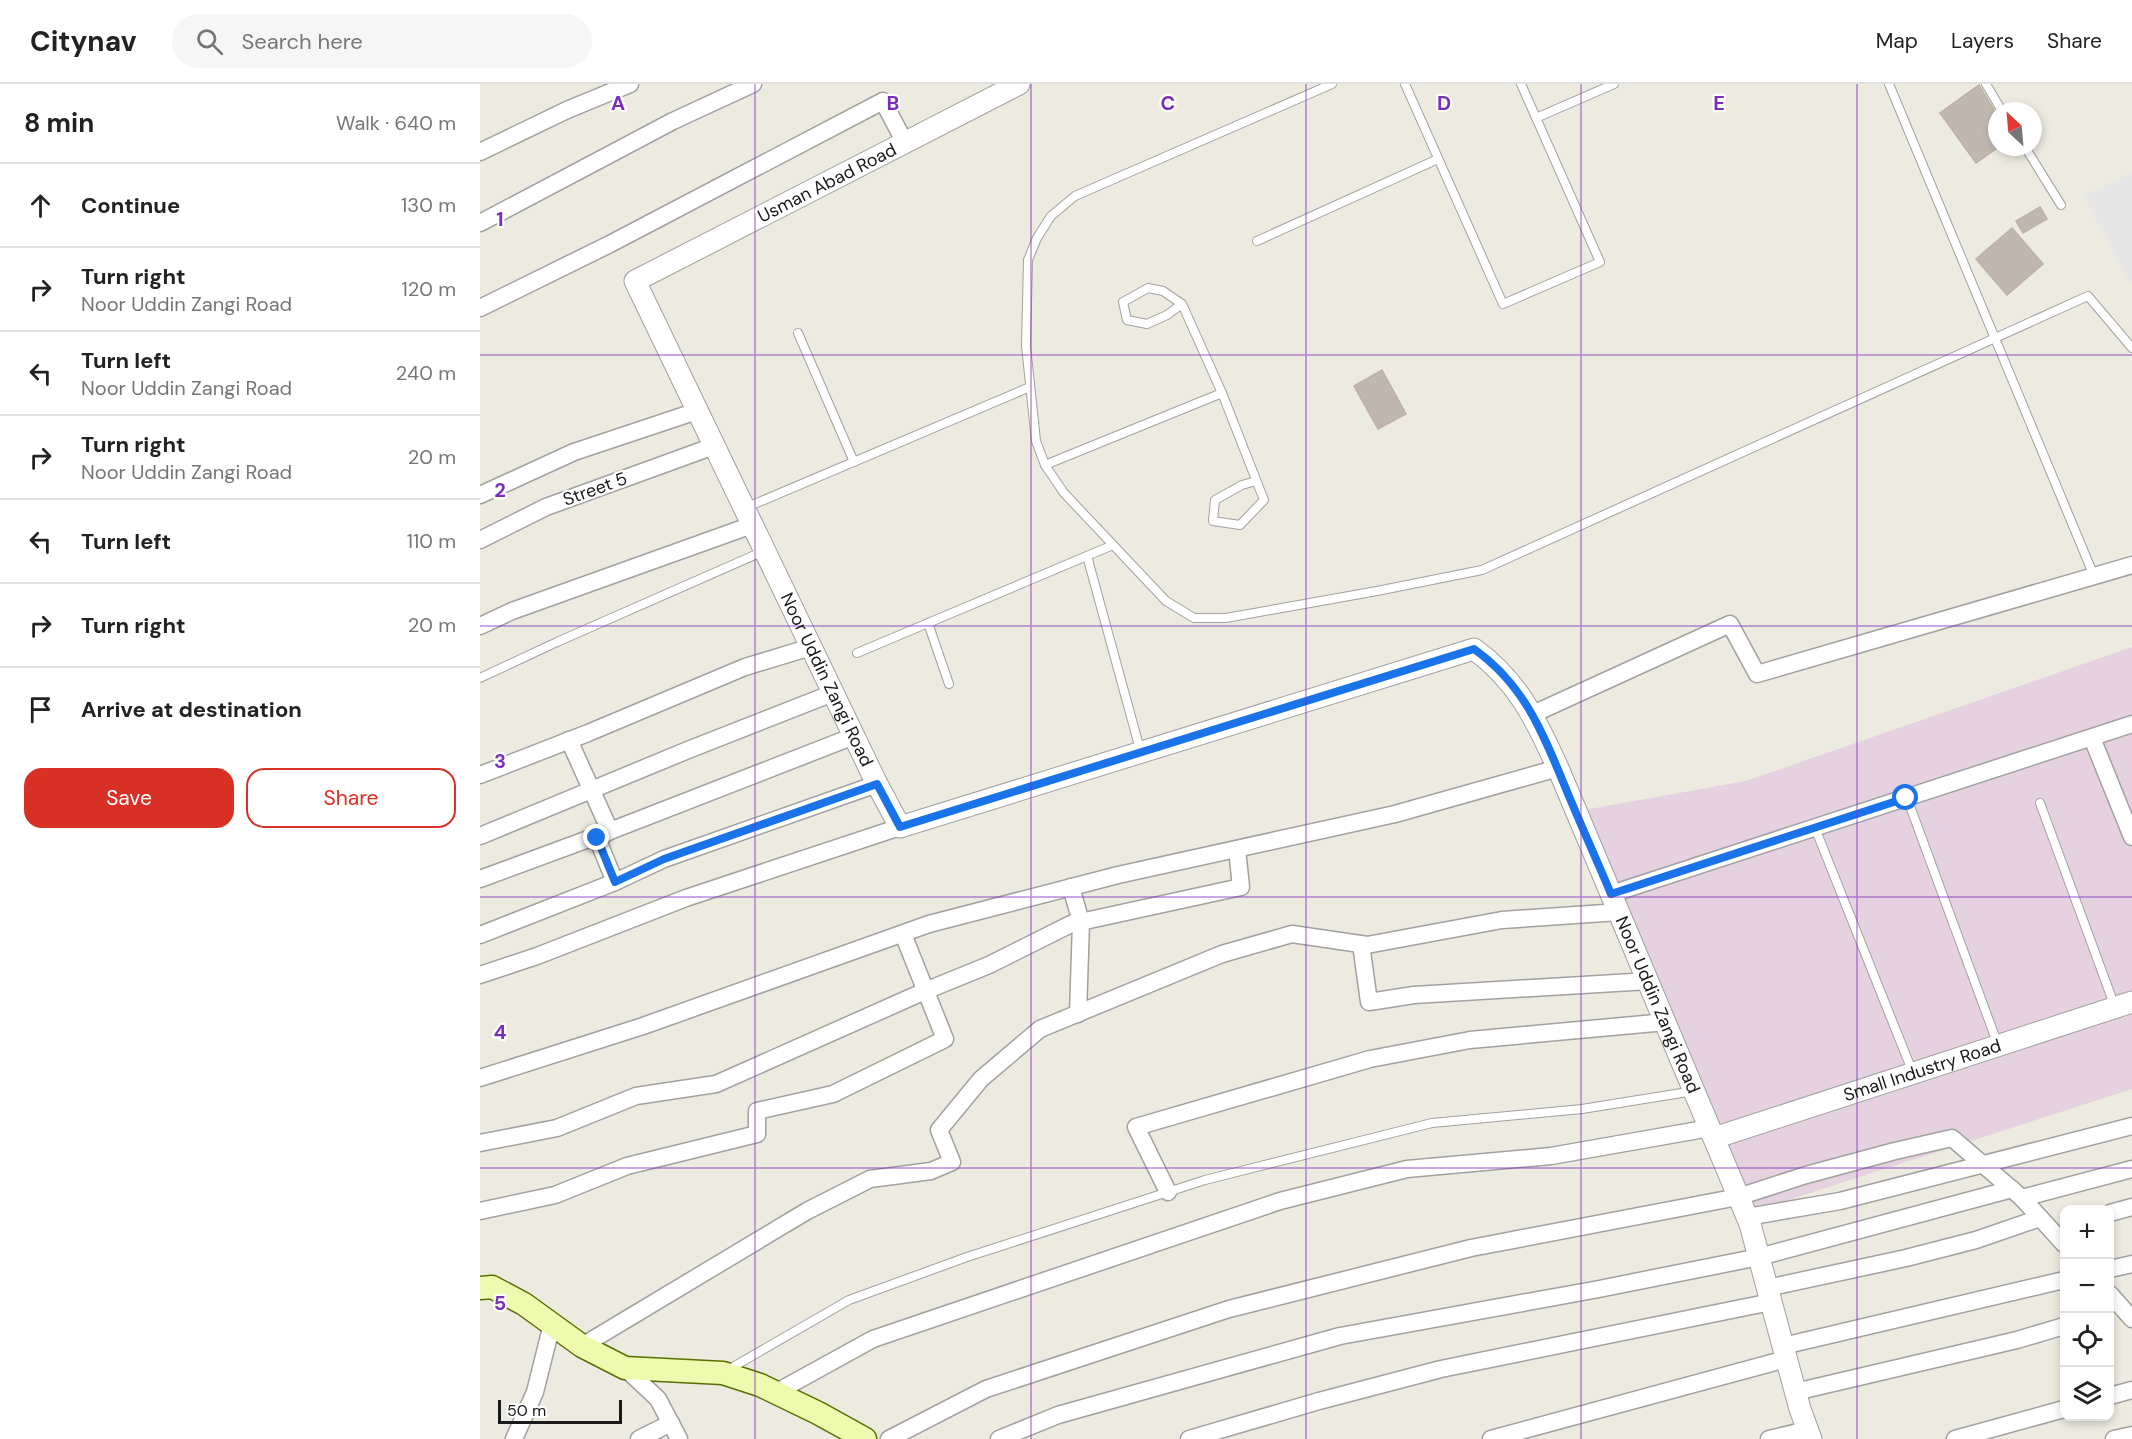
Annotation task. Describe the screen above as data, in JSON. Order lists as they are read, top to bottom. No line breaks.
{"streets":{"street":["Usman Abad Road","Street 5","Noor Uddin Zangi Road","Small Industry Road"]},"crossings":[["Usman Abad Road","Noor Uddin Zangi Road"],["Street 5","Noor Uddin Zangi Road"],["Noor Uddin Zangi Road","Small Industry Road"]],"scale_bar":"50 m","north":"top left","page":{"header":"Citynav","search":"Search here","nav":["Map","Layers","Share"],"heading":["8 min","Walk · 640 m"],"list":[["Continue","130 m"],["Turn right","Noor Uddin Zangi Road","120 m"],["Turn left","Noor Uddin Zangi Road","240 m"],["Turn right","Noor Uddin Zangi Road","20 m"],["Turn left","110 m"],["Turn right","20 m"],"Arrive at destination"],"buttons":["Save","Share"],"map_buttons":["+","−"],"scale":"50 m"},"grid":{"columns":["A","B","C","D","E"],"rows":["1","2","3","4","5"]}}
